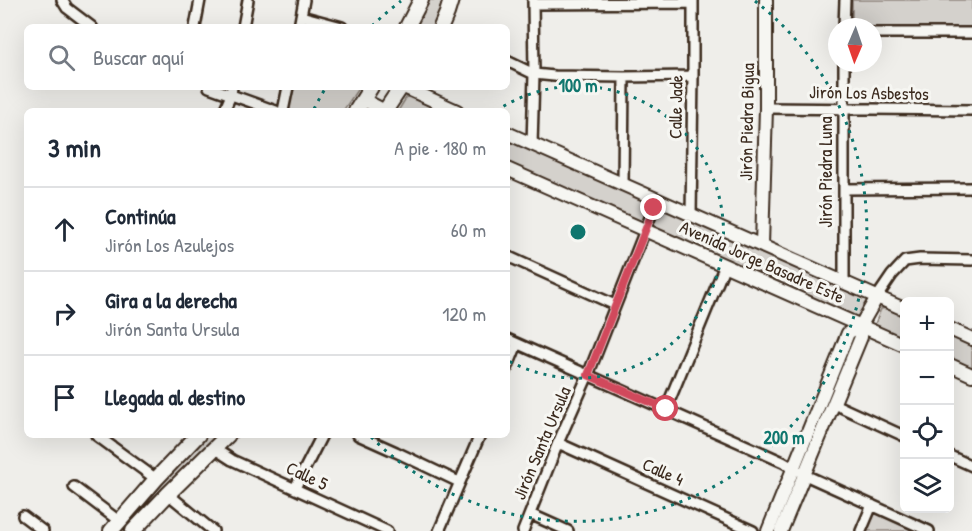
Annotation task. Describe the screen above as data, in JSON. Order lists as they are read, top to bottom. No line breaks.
{"streets":{"main road":["Jirón Piedra Bigua","Avenida Jorge Basadre Este"],"street":["Jirón Los Asbestos","Calle Jade","Jirón Piedra Luna","Jirón Santa Ursula","Calle 4","Calle 5"]},"crossings":[["Jirón Los Asbestos","Jirón Piedra Bigua"],["Jirón Los Asbestos","Jirón Piedra Luna"],["Calle Jade","Avenida Jorge Basadre Este"],["Jirón Piedra Bigua","Avenida Jorge Basadre Este"],["Jirón Piedra Luna","Avenida Jorge Basadre Este"],["Avenida Jorge Basadre Este","Jirón Santa Ursula"],["Jirón Santa Ursula","Calle 4"]],"north":"bottom","page":{"search":"Buscar aquí","heading":["3 min","A pie · 180 m"],"list":[["Continúa","Jirón Los Azulejos","60 m"],["Gira a la derecha","Jirón Santa Ursula","120 m"],"Llegada al destino"],"map_buttons":["+","−"]},"rings":["100 m","200 m"]}
